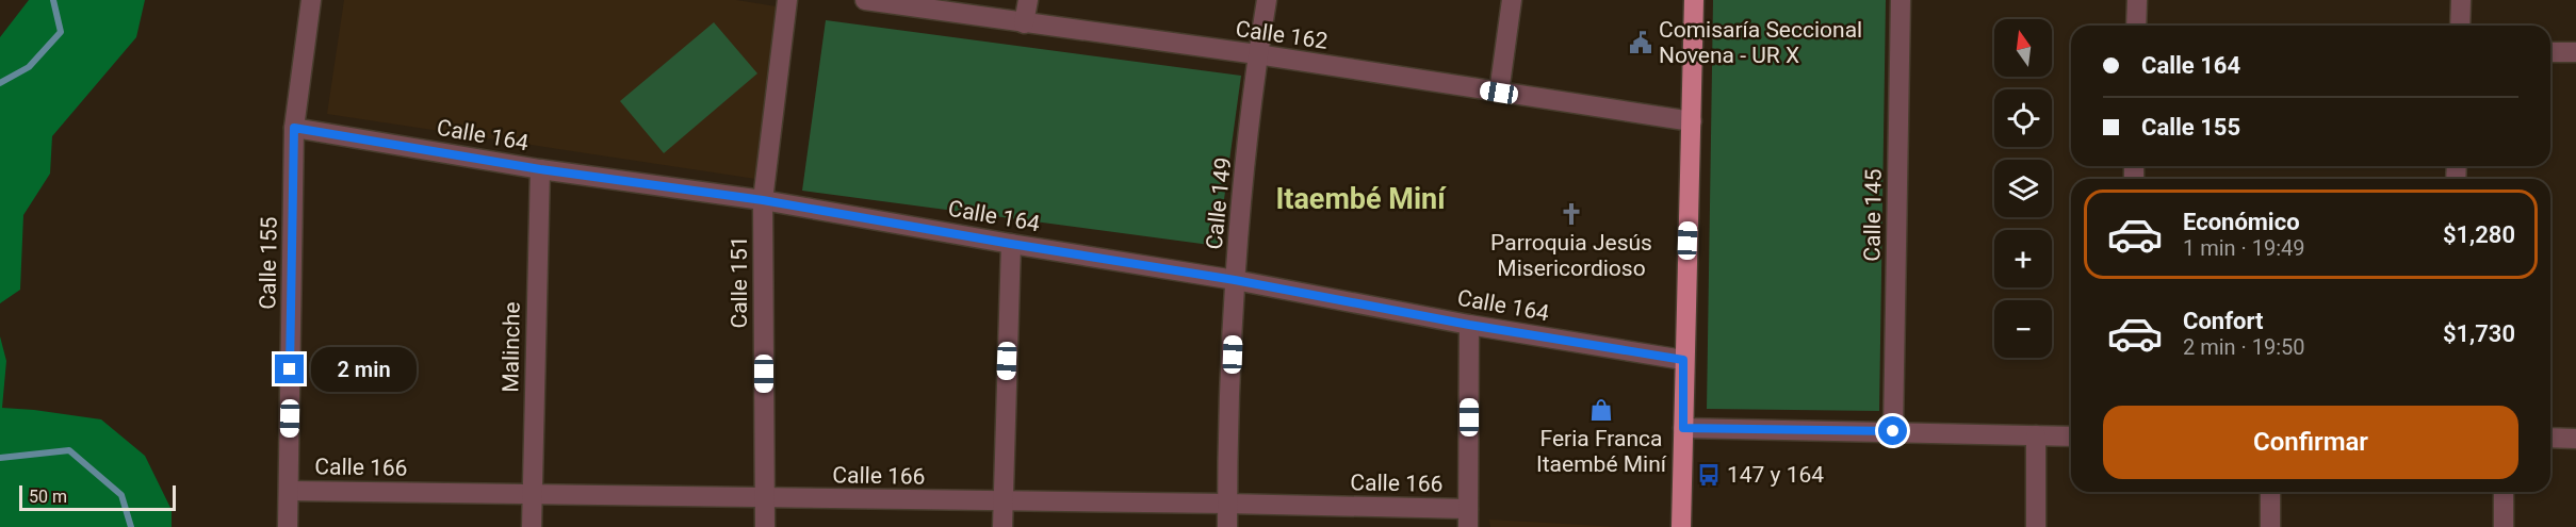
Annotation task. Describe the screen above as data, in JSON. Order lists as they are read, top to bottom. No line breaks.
{"streets":{"street":["Calle 162","Calle 164","Calle 149","Calle 145","Calle 155","Calle 151","Malinche","Calle 166"]},"crossings":[["Calle 162","Calle 149"],["Calle 164","Calle 149"],["Calle 164","Calle 155"],["Calle 164","Calle 151"],["Calle 164","Malinche"],["Calle 149","Calle 166"],["Calle 155","Calle 166"],["Calle 151","Calle 166"],["Malinche","Calle 166"]],"districts":["Itaembé Miní"],"places":{"public building":["Comisaría Seccional Novena - UR X"],"church":["Parroquia Jesús Misericordioso"],"shop":["Feria Franca Itaembé Miní"],"bus stop":["147 y 164"]},"scale_bar":"50 m","north":"top","page":{"map_buttons":["+","−"],"banner":["Calle 164","Calle 155"],"list":[{"name":"Económico","note":"1 min · 19:49","value":"$1,280"},{"name":"Confort","note":"2 min · 19:50","value":"$1,730"}],"bubble":"2 min","buttons":"Confirmar","scale":"50 m"}}
